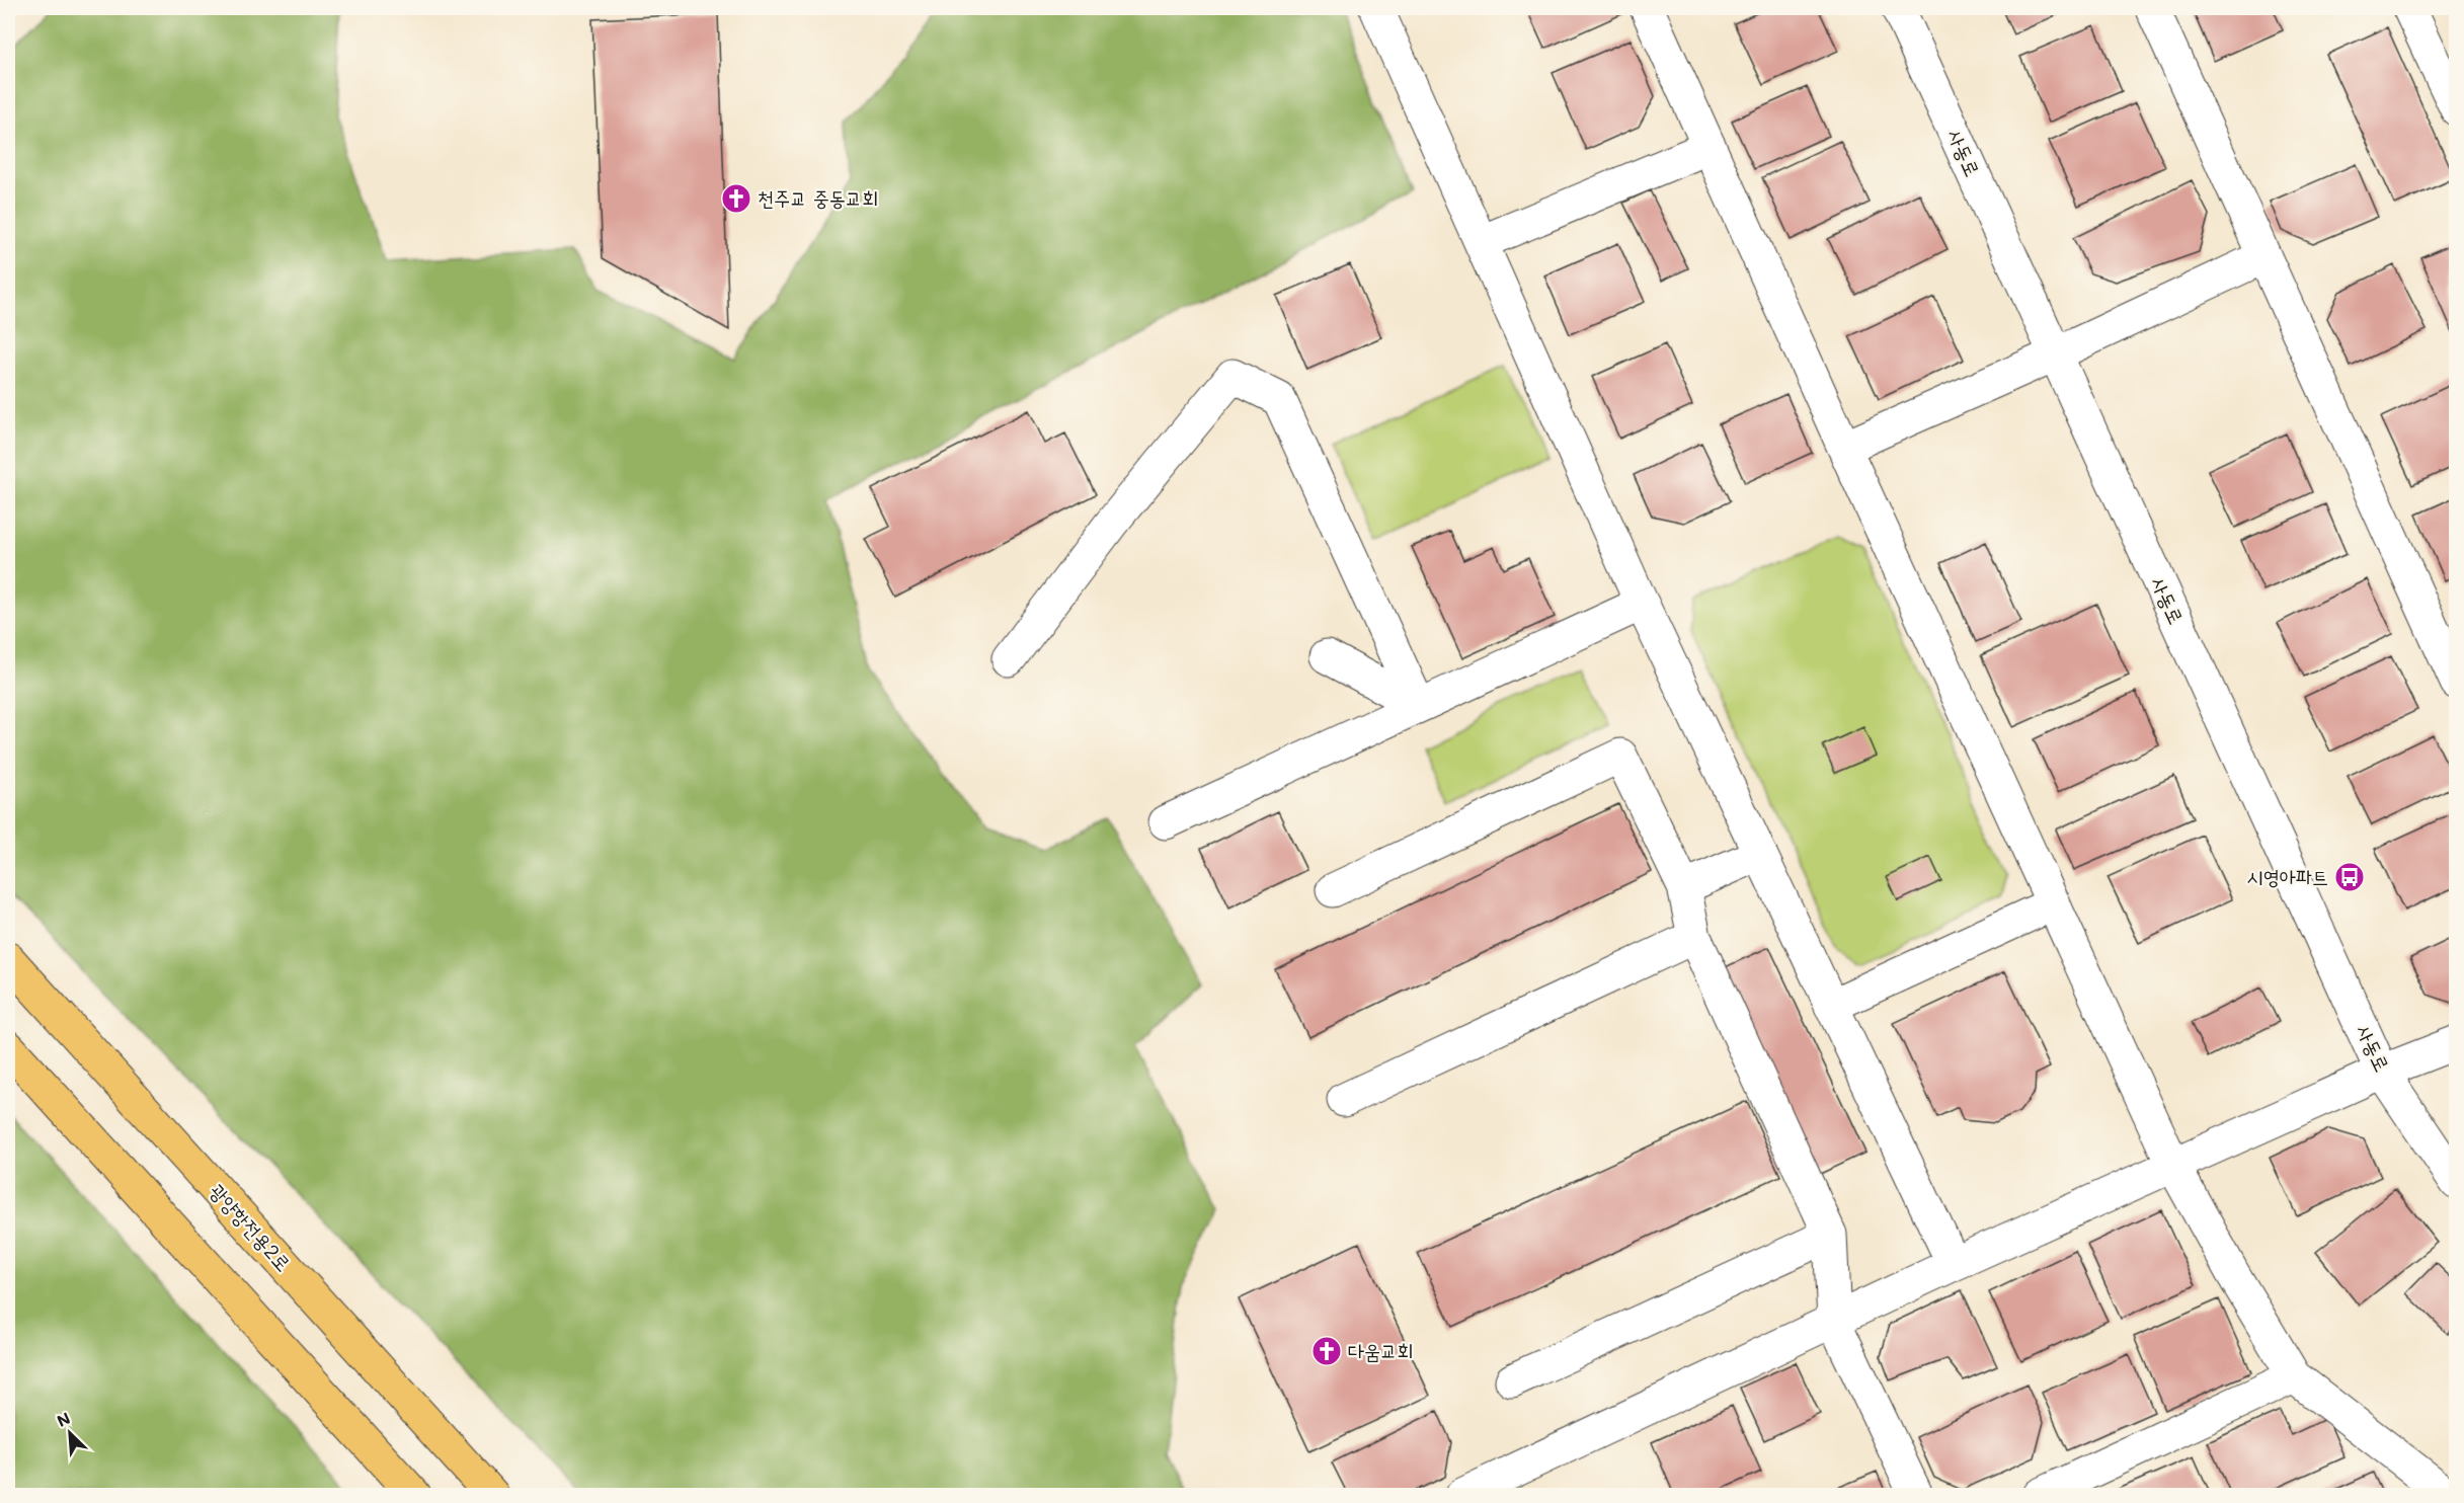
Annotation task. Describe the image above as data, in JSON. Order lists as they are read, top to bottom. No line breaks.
{"streets":{"highway":["광양항전용2로"],"street":["사동로"]},"places":{"church":["천주교 중동교회","다움교회"],"bus stop":["시영아파트"]},"north":"top left"}
